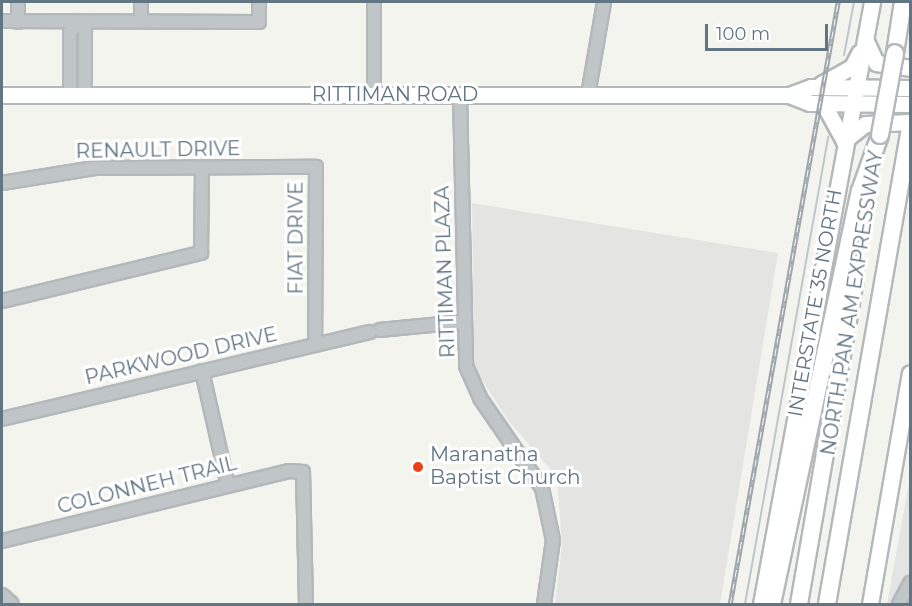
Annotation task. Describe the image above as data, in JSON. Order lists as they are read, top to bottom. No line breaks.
{"streets":{"highway":["NORTH PAN AM EXPRESSWAY"],"main road":["RITTIMAN ROAD","INTERSTATE 35 NORTH"],"street":["RENAULT DRIVE","FIAT DRIVE","RITTIMAN PLAZA","PARKWOOD DRIVE","COLONNEH TRAIL"]},"crossings":[["RITTIMAN ROAD","RITTIMAN PLAZA"],["RITTIMAN ROAD","INTERSTATE 35 NORTH"],["RENAULT DRIVE","FIAT DRIVE"],["FIAT DRIVE","PARKWOOD DRIVE"],["RITTIMAN PLAZA","PARKWOOD DRIVE"]],"places":["Maranatha Baptist Church"],"scale_bar":"100 m"}
